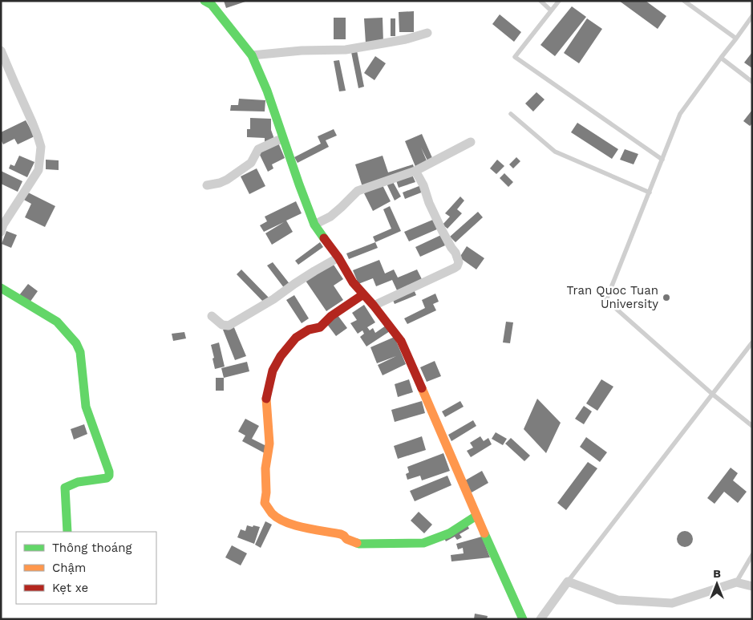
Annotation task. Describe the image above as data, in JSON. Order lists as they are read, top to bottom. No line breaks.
{"places":["Tran Quoc Tuan University"],"legend":["Thông thoáng","Chậm","Kẹt xe"],"north":"top"}
